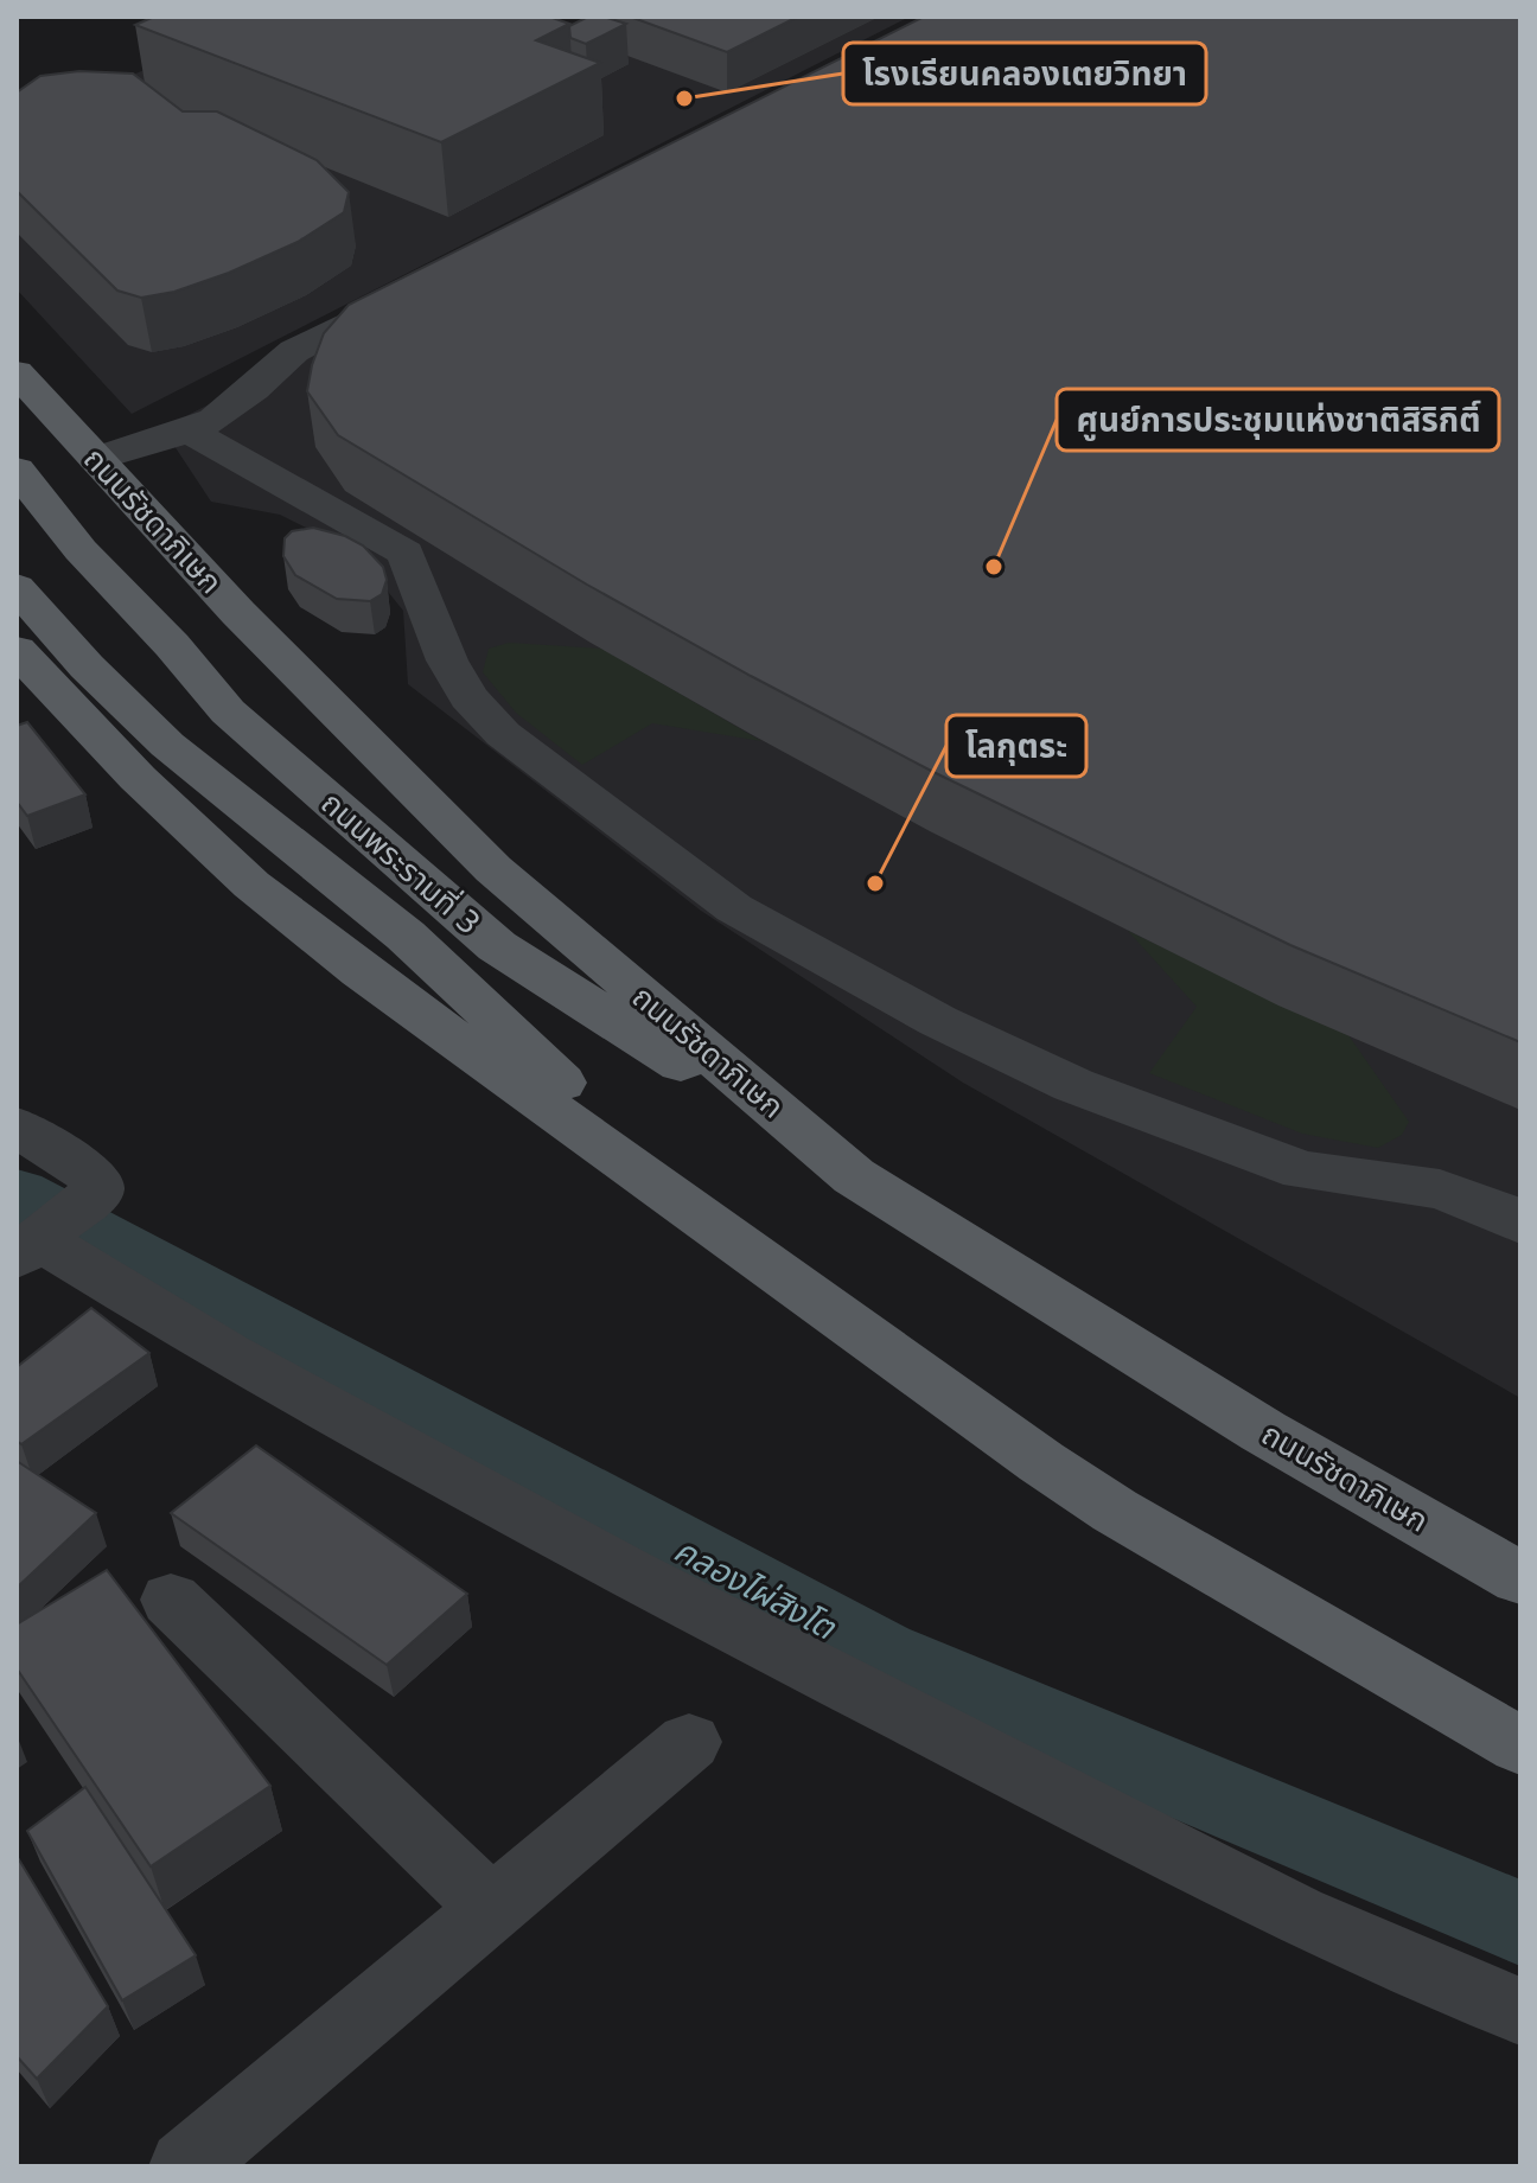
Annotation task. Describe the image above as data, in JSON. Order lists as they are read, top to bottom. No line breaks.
{"streets":{"main road":["ถนนรัชดาภิเษก","ถนนพระรามที่ 3"]},"crossings":[["ถนนรัชดาภิเษก","ถนนพระรามที่ 3"]],"water":["คลองไผ่สิงโต"],"places":["โรงเรียนคลองเตยวิทยา","ศูนย์การประชุมแห่งชาติสิริกิติ์","โลกุตระ"]}
